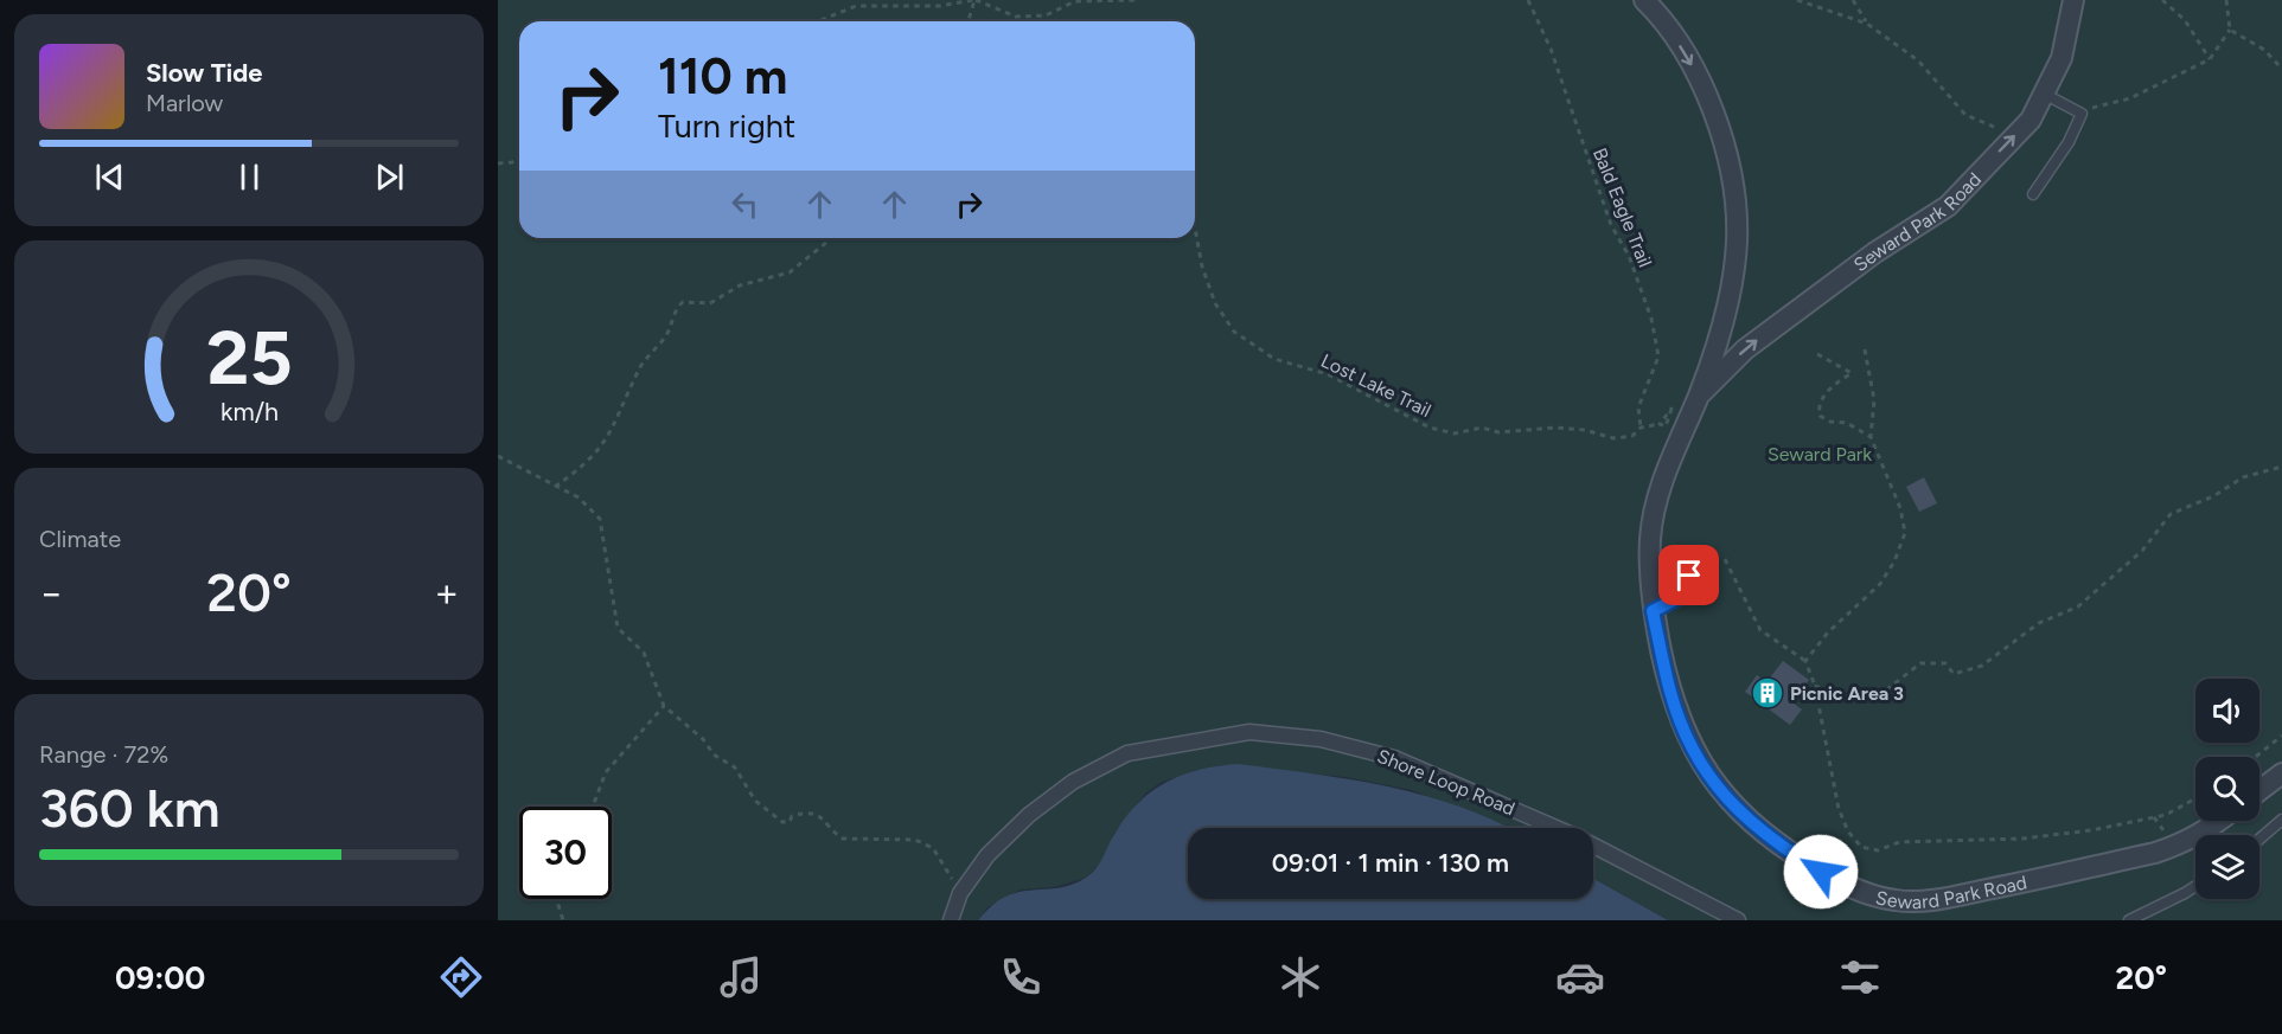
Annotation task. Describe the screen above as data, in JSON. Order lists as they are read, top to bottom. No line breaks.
{"streets":{"street":["Seward Park Road","Shore Loop Road"],"path":["Bald Eagle Trail","Lost Lake Trail"]},"crossings":[["Bald Eagle Trail","Lost Lake Trail"]],"parks":["Seward Park"],"places":{"building":["Picnic Area 3"]},"page":{"turn":["110 m","Turn right"],"song":["Slow Tide","Marlow"],"tile":["Climate",["Range · 72%","360 km"]],"heat":["−","20°","+"],"limit":"30","trip":"09:01 · 1 min · 130 m","tabs":["09:00","20°"],"gauge":["25","km/h"]}}
